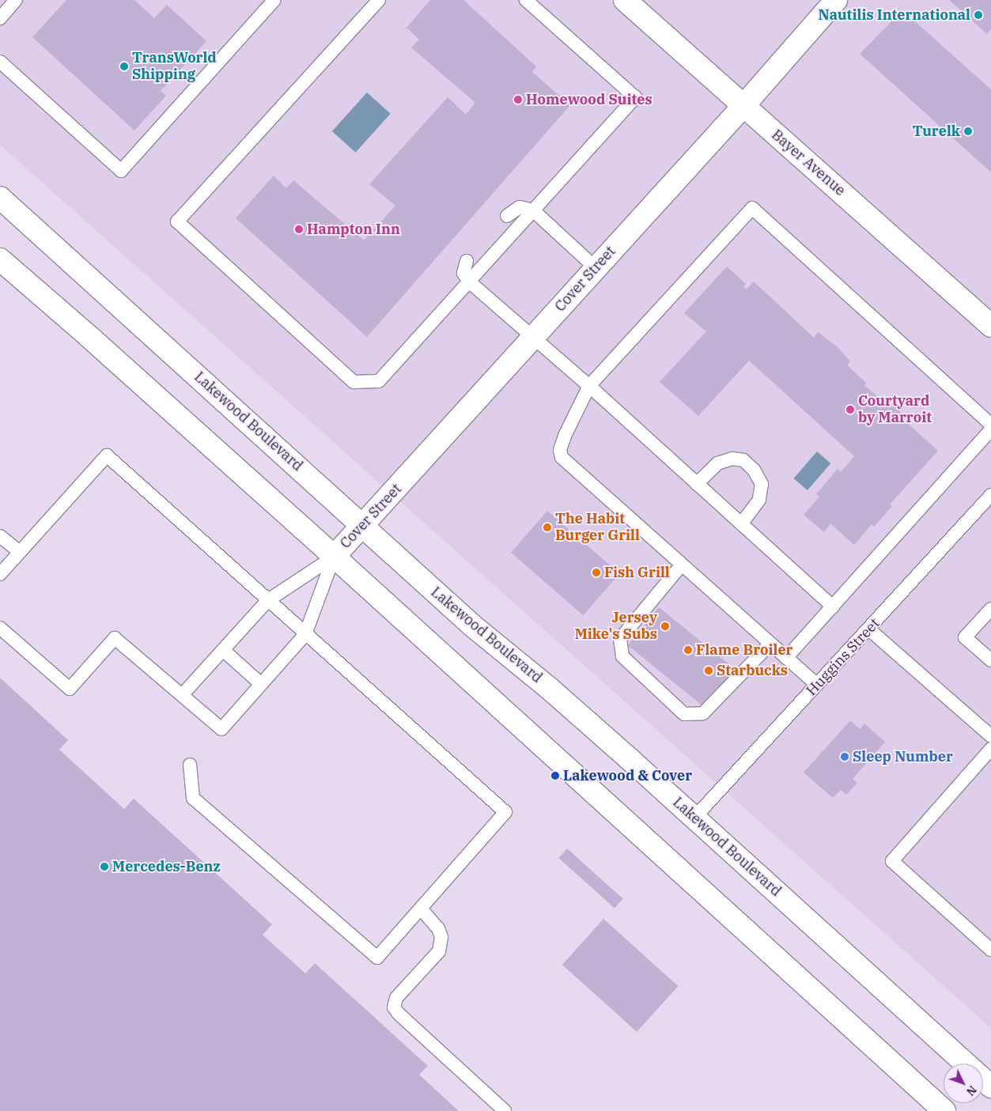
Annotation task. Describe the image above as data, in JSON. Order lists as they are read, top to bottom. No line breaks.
{"streets":{"main road":["Bayer Avenue","Cover Street","Lakewood Boulevard"],"lane":["Huggins Street"]},"crossings":[["Bayer Avenue","Cover Street"],["Cover Street","Lakewood Boulevard"],["Lakewood Boulevard","Huggins Street"]],"places":["Nautilis International","TransWorld Shipping","Homewood Suites","Turelk","Hampton Inn","Courtyard by Marroit","The Habit Burger Grill","Fish Grill","Jersey Mike's Subs","Flame Broiler","Starbucks","Sleep Number","Lakewood & Cover","Mercedes-Benz"],"north":"bottom right"}
